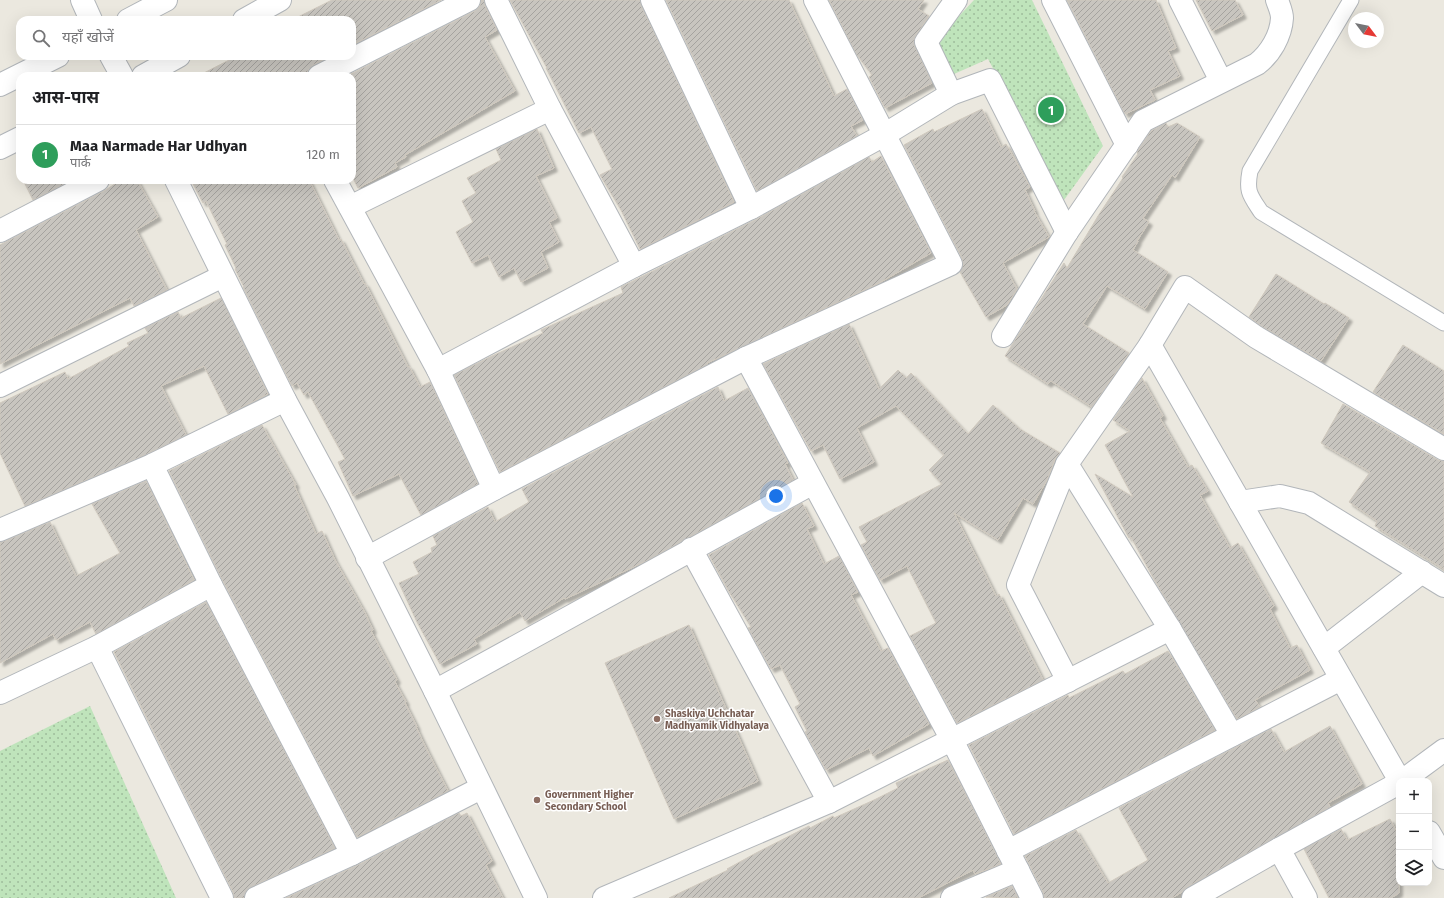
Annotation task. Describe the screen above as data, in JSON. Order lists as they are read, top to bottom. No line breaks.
{"places":["Shaskiya Uchchatar Madhyamik Vidhyalaya","Government Higher Secondary School"],"north":"bottom right","page":{"search":"यहाँ खोजें","heading":"आस-पास","pins":"1","list":[{"mark":"1","name":"Maa Narmade Har Udhyan","note":"पार्क","value":"120 m"}],"map_buttons":["+","−"]}}
